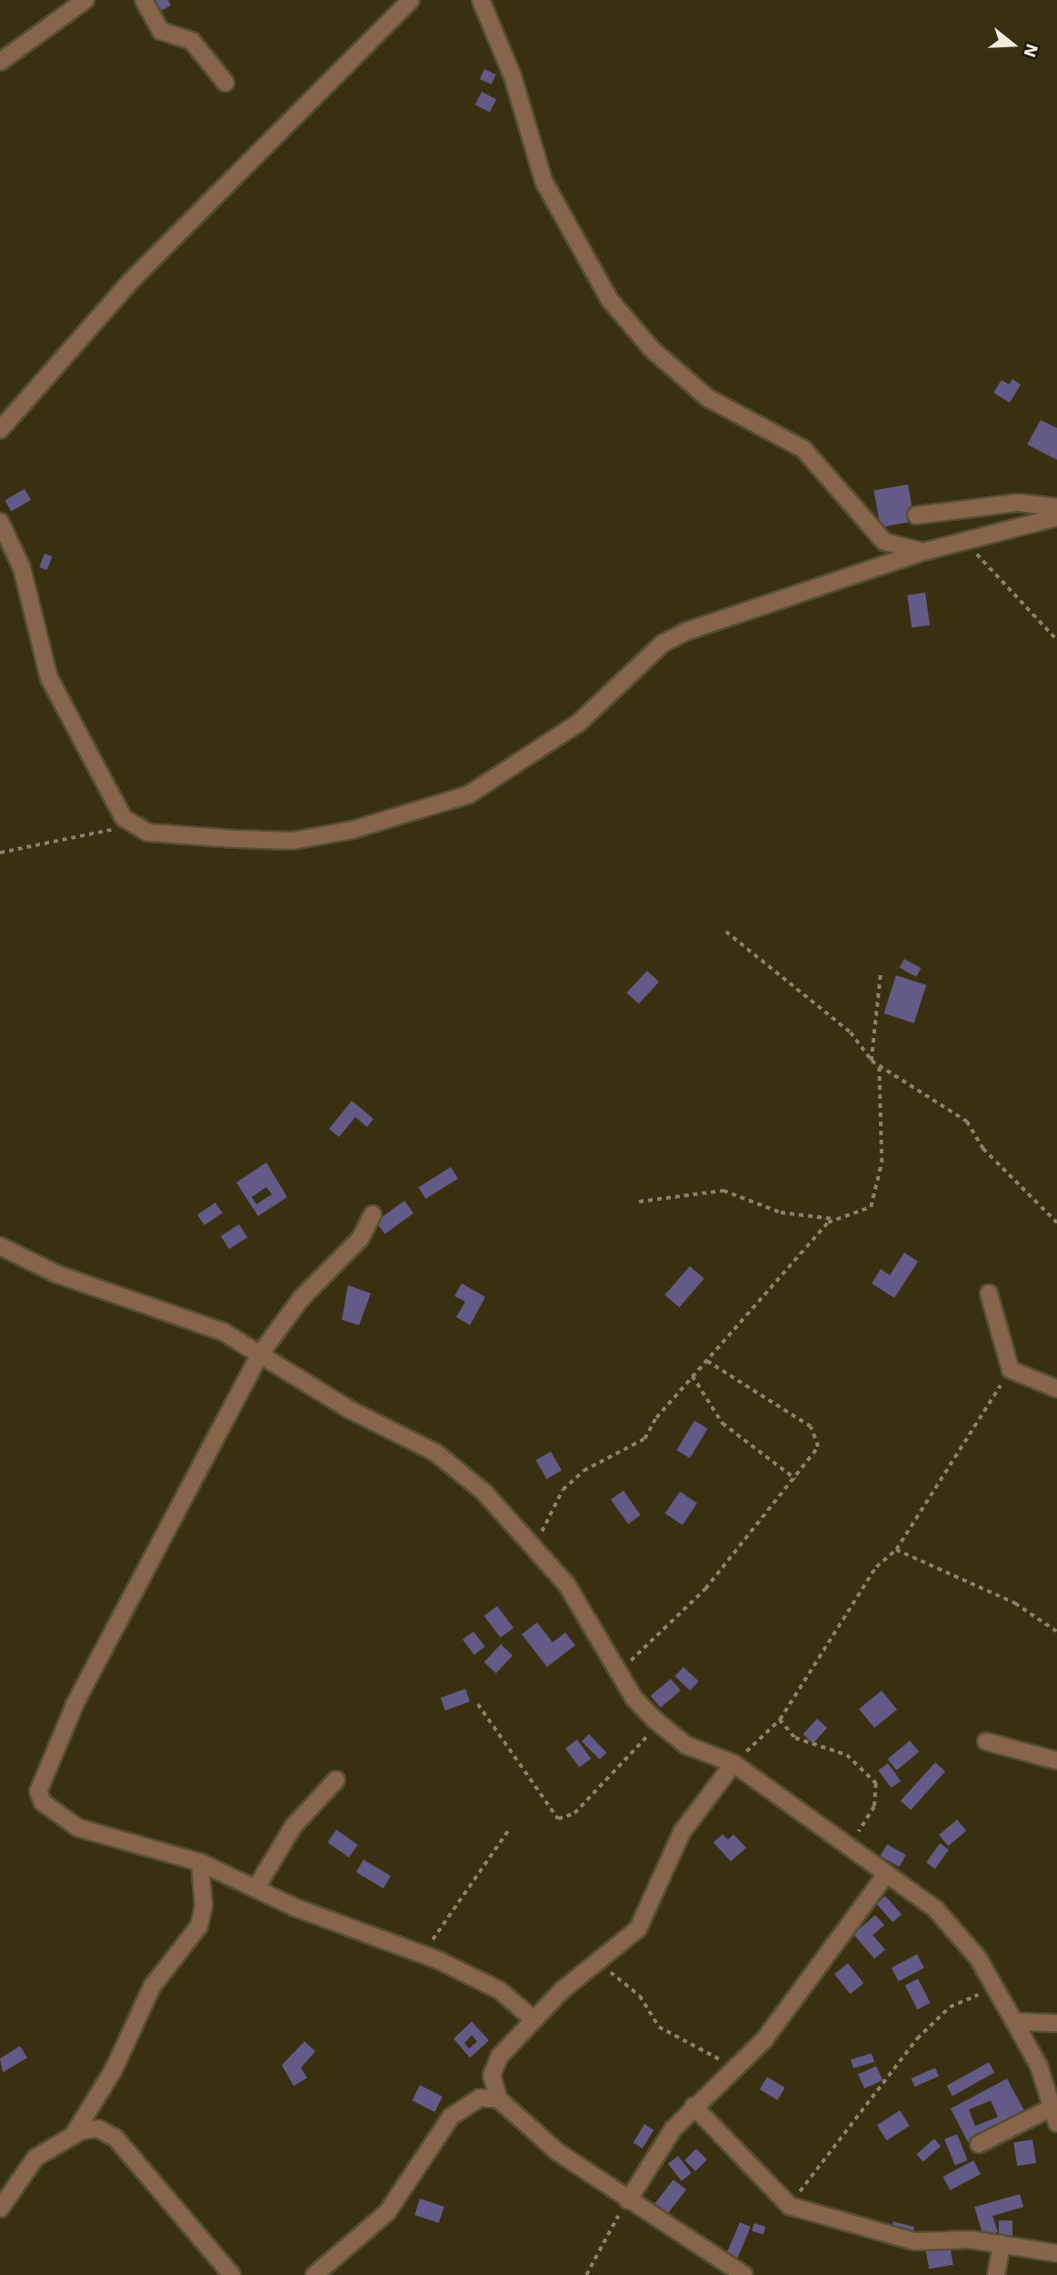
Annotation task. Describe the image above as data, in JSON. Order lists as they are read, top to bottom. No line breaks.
{"north":"right"}
